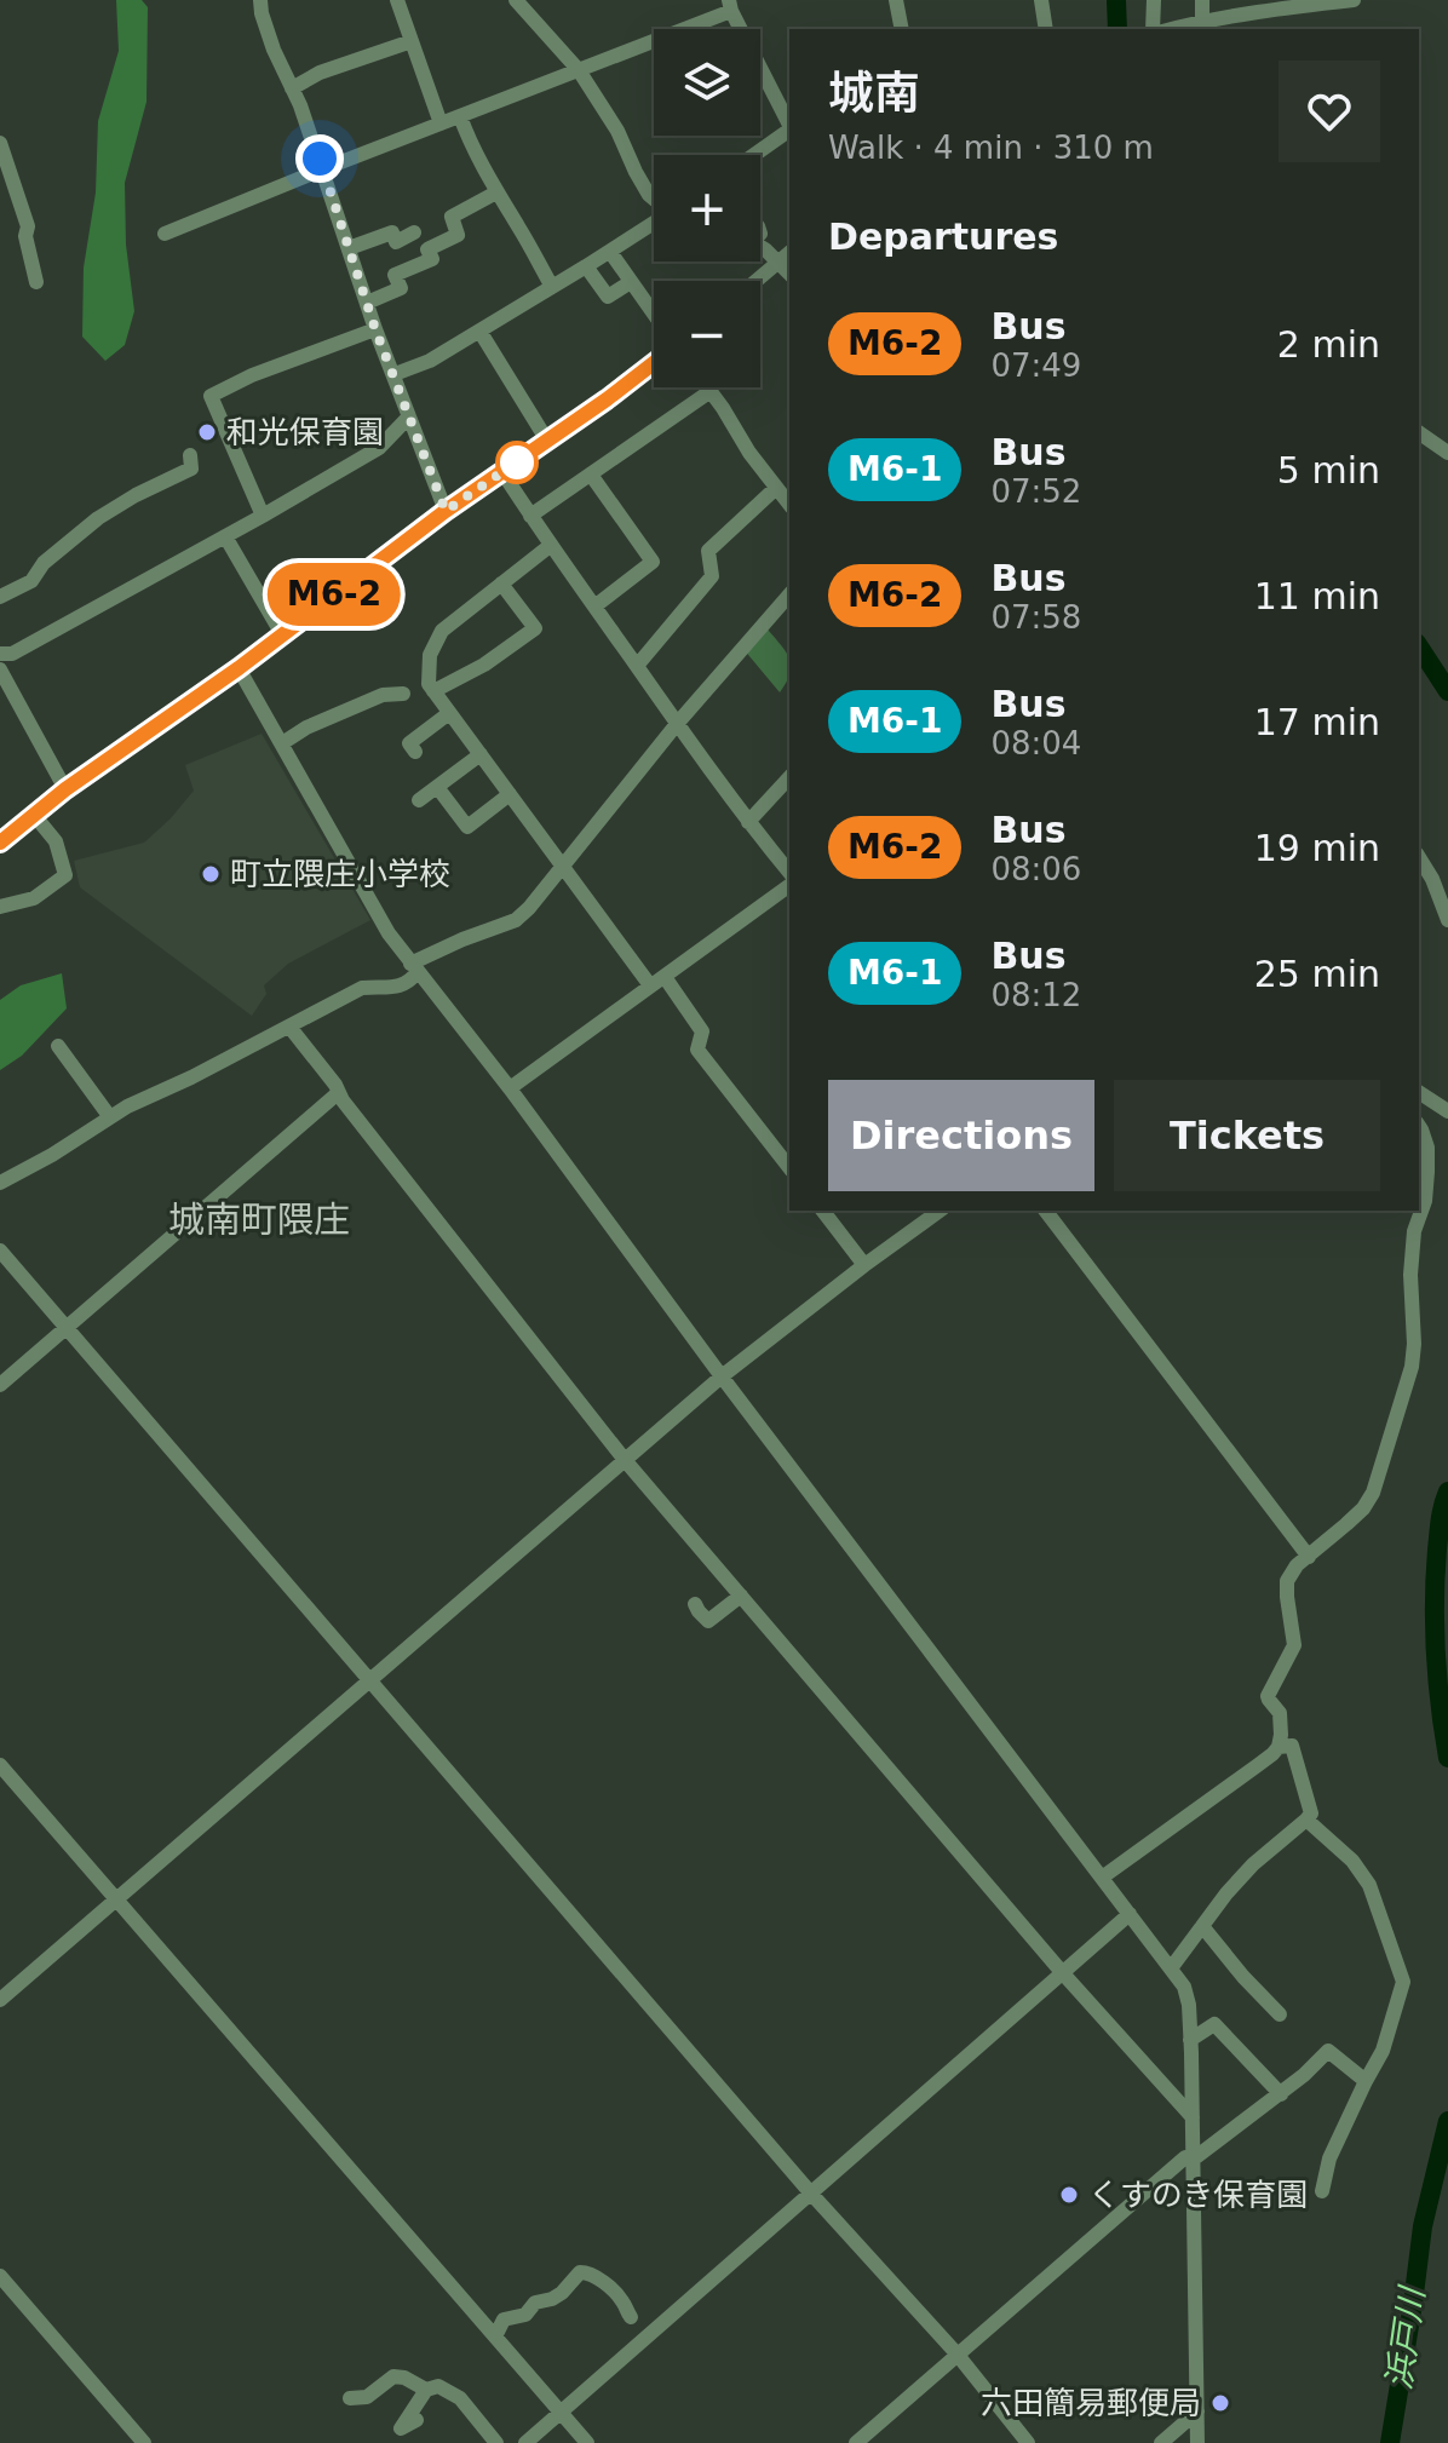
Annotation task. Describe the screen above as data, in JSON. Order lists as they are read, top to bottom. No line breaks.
{"districts":["城南町隈庄"],"water":["浜戸川"],"places":["和光保育園","町立隈庄小学校","くすのき保育園","六田簡易郵便局"],"lines":["bus line M6-2"],"page":{"on_map":"M6-2","map_buttons":["+","−"],"heading":[["城南","Walk · 4 min · 310 m"],"Departures"],"list":[{"mark":"M6-2","name":"Bus","note":"07:49","value":"2 min"},{"mark":"M6-1","name":"Bus","note":"07:52","value":"5 min"},{"mark":"M6-2","name":"Bus","note":"07:58","value":"11 min"},{"mark":"M6-1","name":"Bus","note":"08:04","value":"17 min"},{"mark":"M6-2","name":"Bus","note":"08:06","value":"19 min"},{"mark":"M6-1","name":"Bus","note":"08:12","value":"25 min"}],"buttons":["Directions","Tickets"]}}
